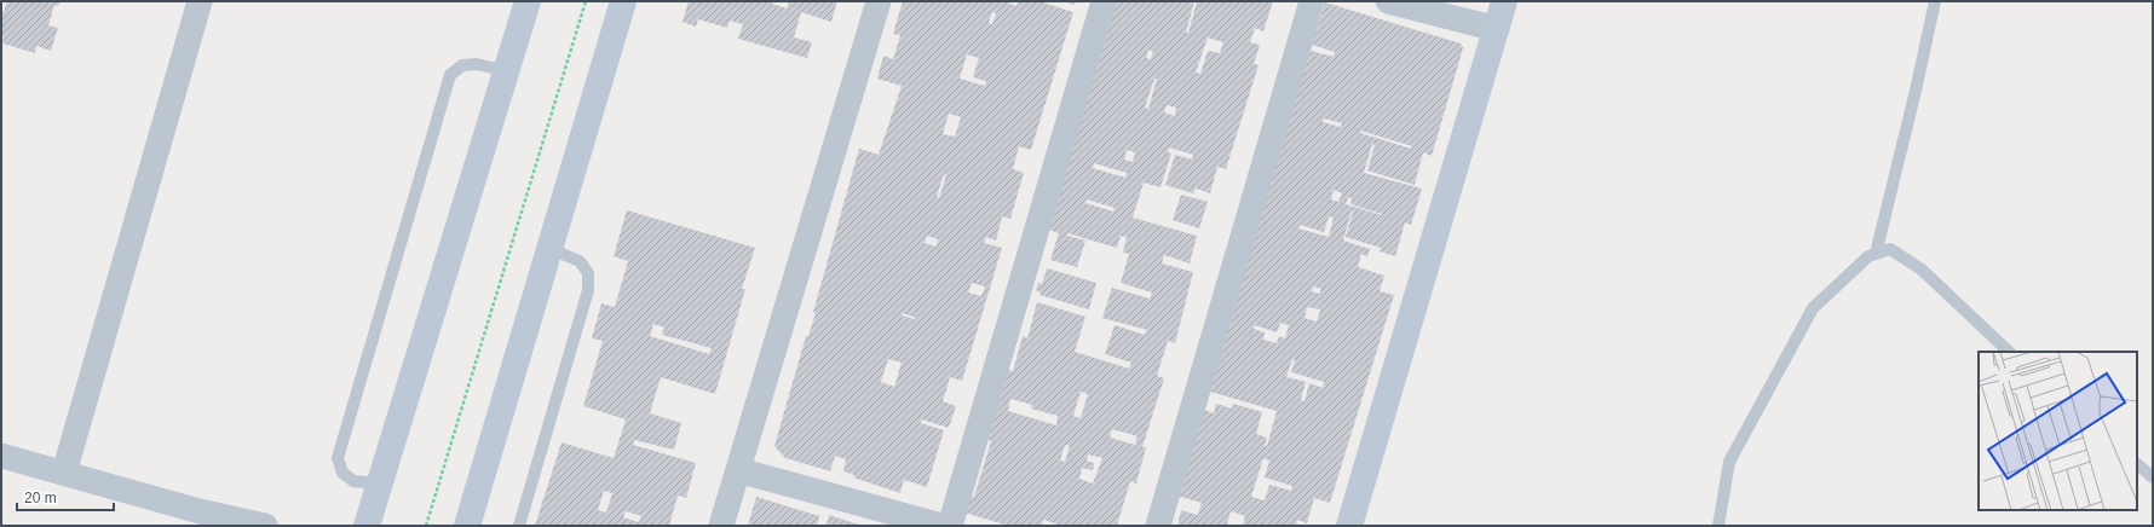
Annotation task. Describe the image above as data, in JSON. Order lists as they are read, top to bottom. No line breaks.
{"scale_bar":"20 m"}
